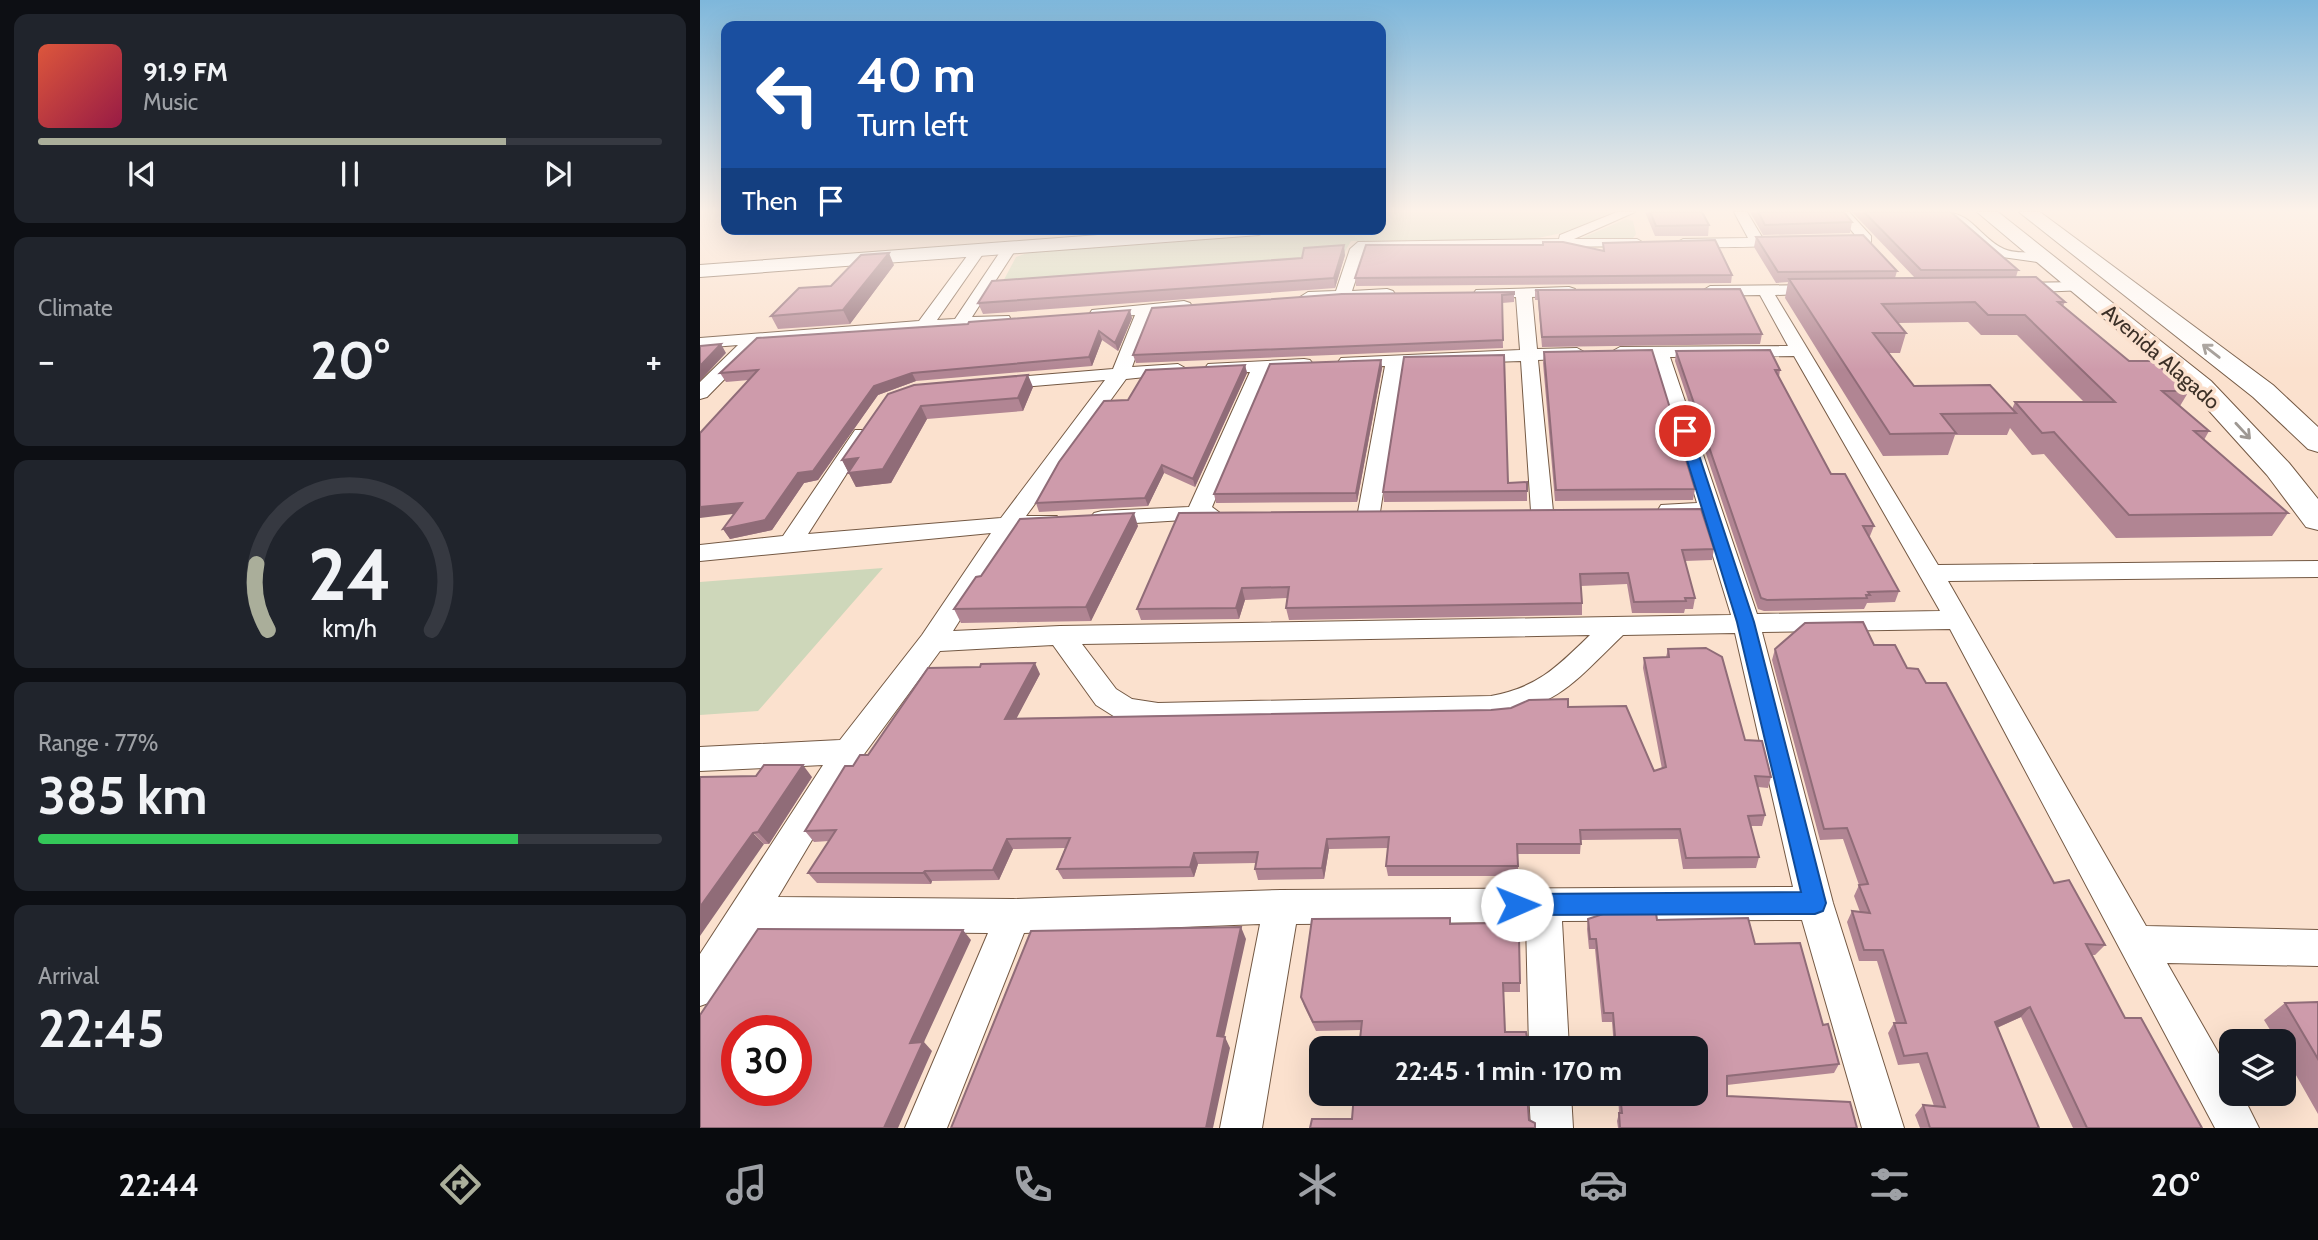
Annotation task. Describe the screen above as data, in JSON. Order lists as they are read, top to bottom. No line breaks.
{"streets":{"main road":["Avenida Alagado"]},"page":{"turn":["40 m","Turn left"],"song":["91.9 FM","Music"],"then":"Then","tile":["Climate",["Range · 77%","385 km"],["Arrival","22:45"]],"heat":["−","20°","+"],"limit":"30","trip":"22:45 · 1 min · 170 m","tabs":["22:44","20°"],"gauge":["24","km/h"]}}
